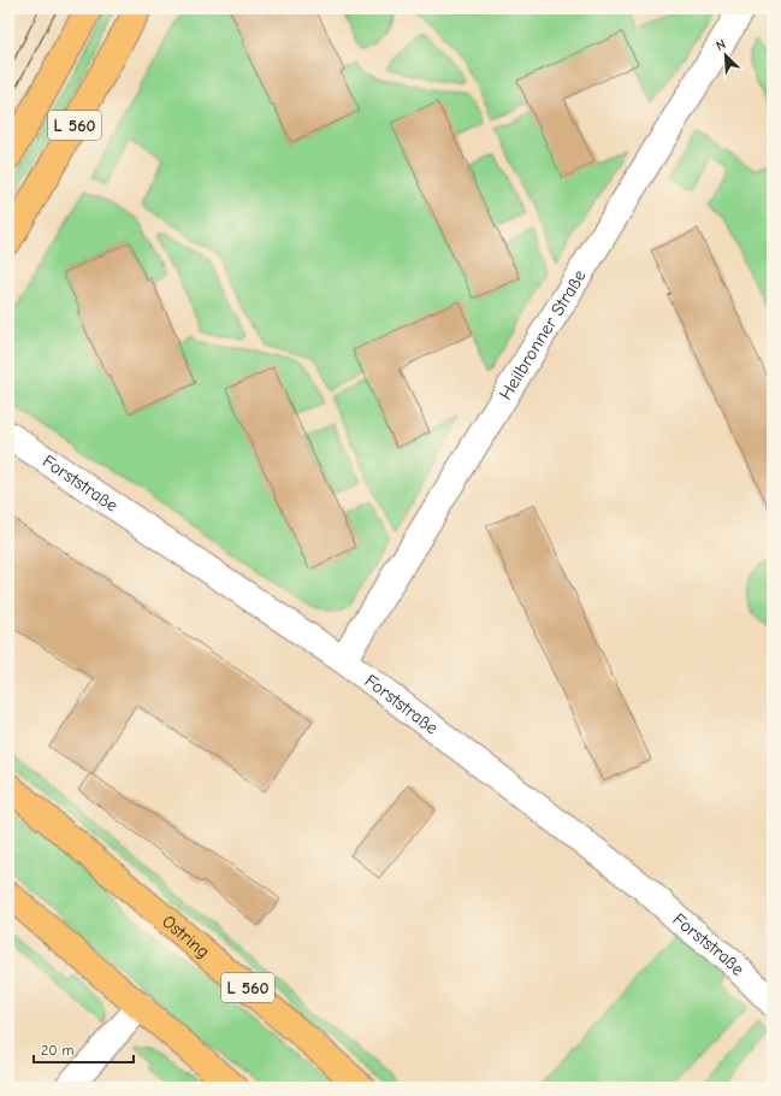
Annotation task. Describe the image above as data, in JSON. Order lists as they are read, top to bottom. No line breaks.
{"streets":{"main road":["L 560","Ostring"],"street":["Heilbronner Straße","Forststraße"]},"crossings":[["Heilbronner Straße","Forststraße"]],"scale_bar":"20 m","north":"top left"}
